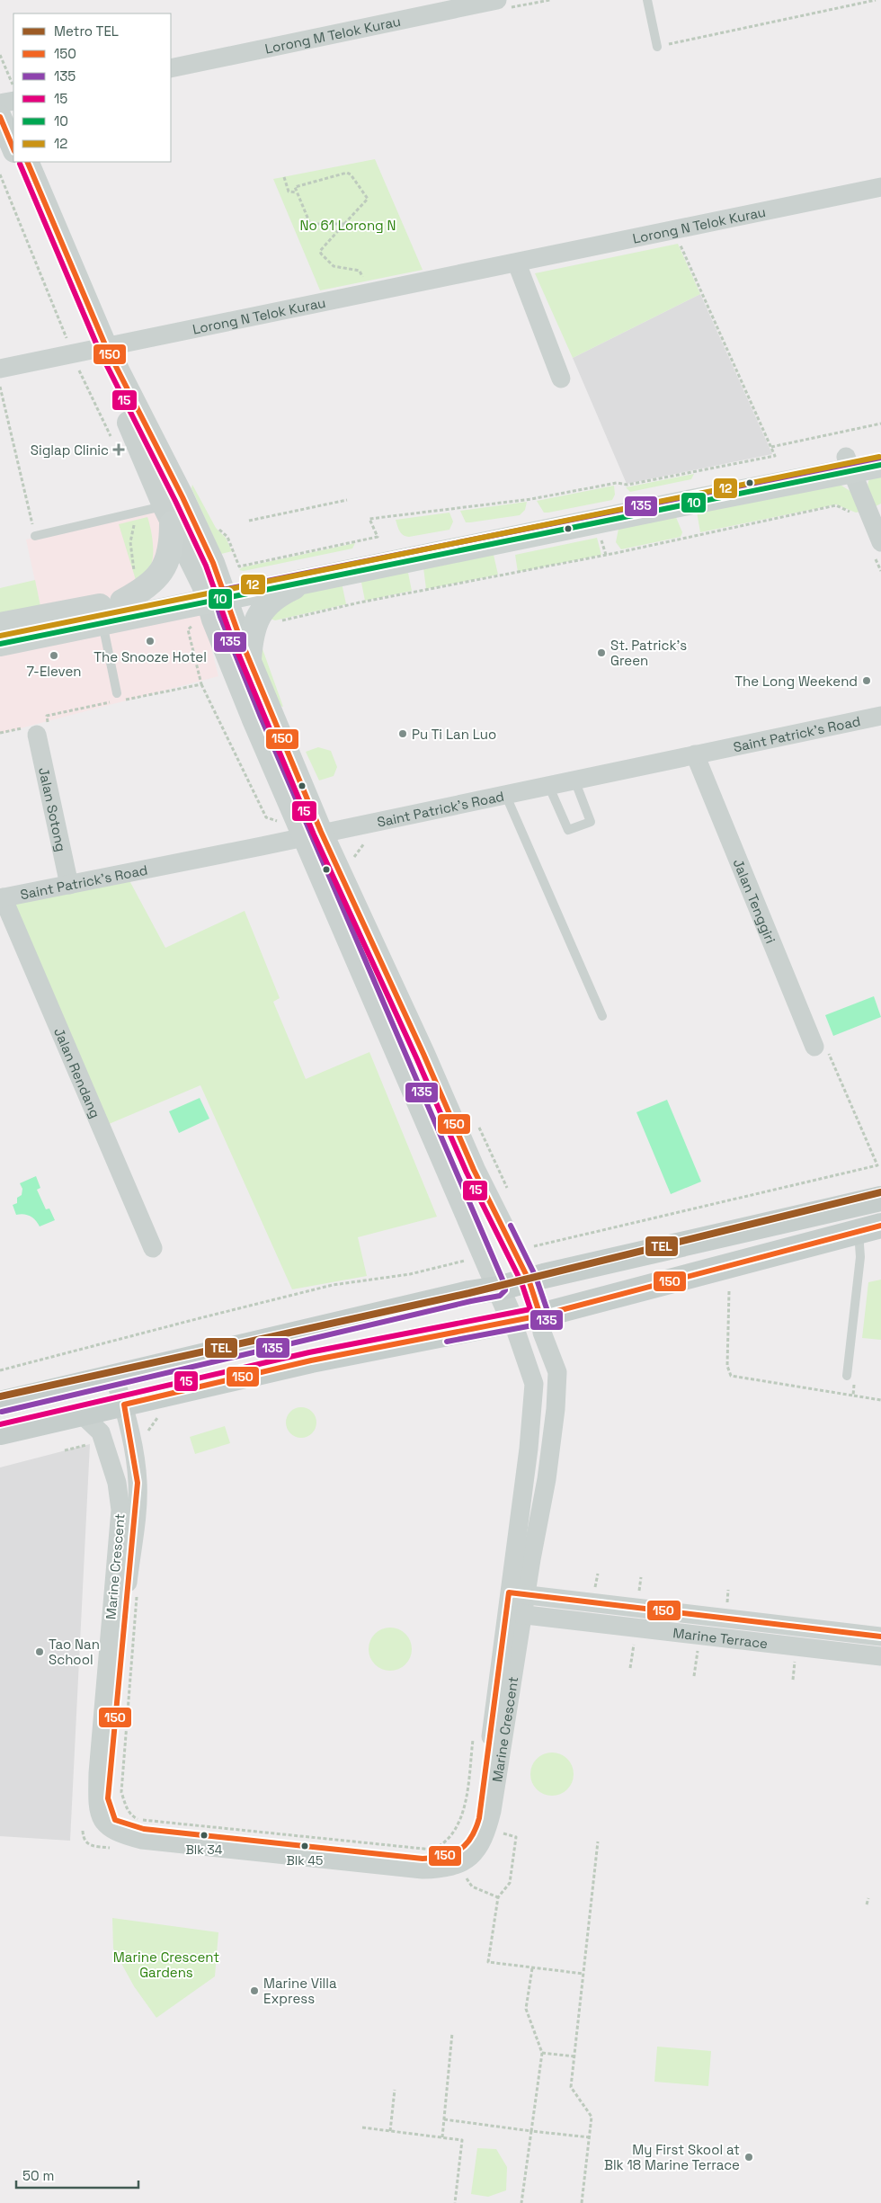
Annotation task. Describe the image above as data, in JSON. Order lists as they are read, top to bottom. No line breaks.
{"streets":{"street":["Lorong M Telok Kurau","Lorong N Telok Kurau","Saint Patrick's Road","Jalan Sotong","Jalan Tenggiri","Jalan Rendang","Marine Crescent","Marine Terrace"]},"crossings":[["Saint Patrick's Road","Jalan Sotong"],["Saint Patrick's Road","Jalan Tenggiri"],["Saint Patrick's Road","Jalan Rendang"],["Marine Crescent","Marine Terrace"]],"parks":["No 61 Lorong N","Marine Crescent Gardens"],"places":{"health":["Siglap Clinic"],"other":["The Snooze Hotel","St. Patrick's Green","7-Eleven","The Long Weekend","Pu Ti Lan Luo","Tao Nan School","Blk 34","Blk 45","Marine Villa Express","My First Skool at Blk 18 Marine Terrace"]},"lines":["transit line 150","transit line 15","transit line 12","transit line 135","transit line 10","metro line TEL"],"legend":["Metro TEL","150","135","15","10","12"],"scale_bar":"50 m"}
